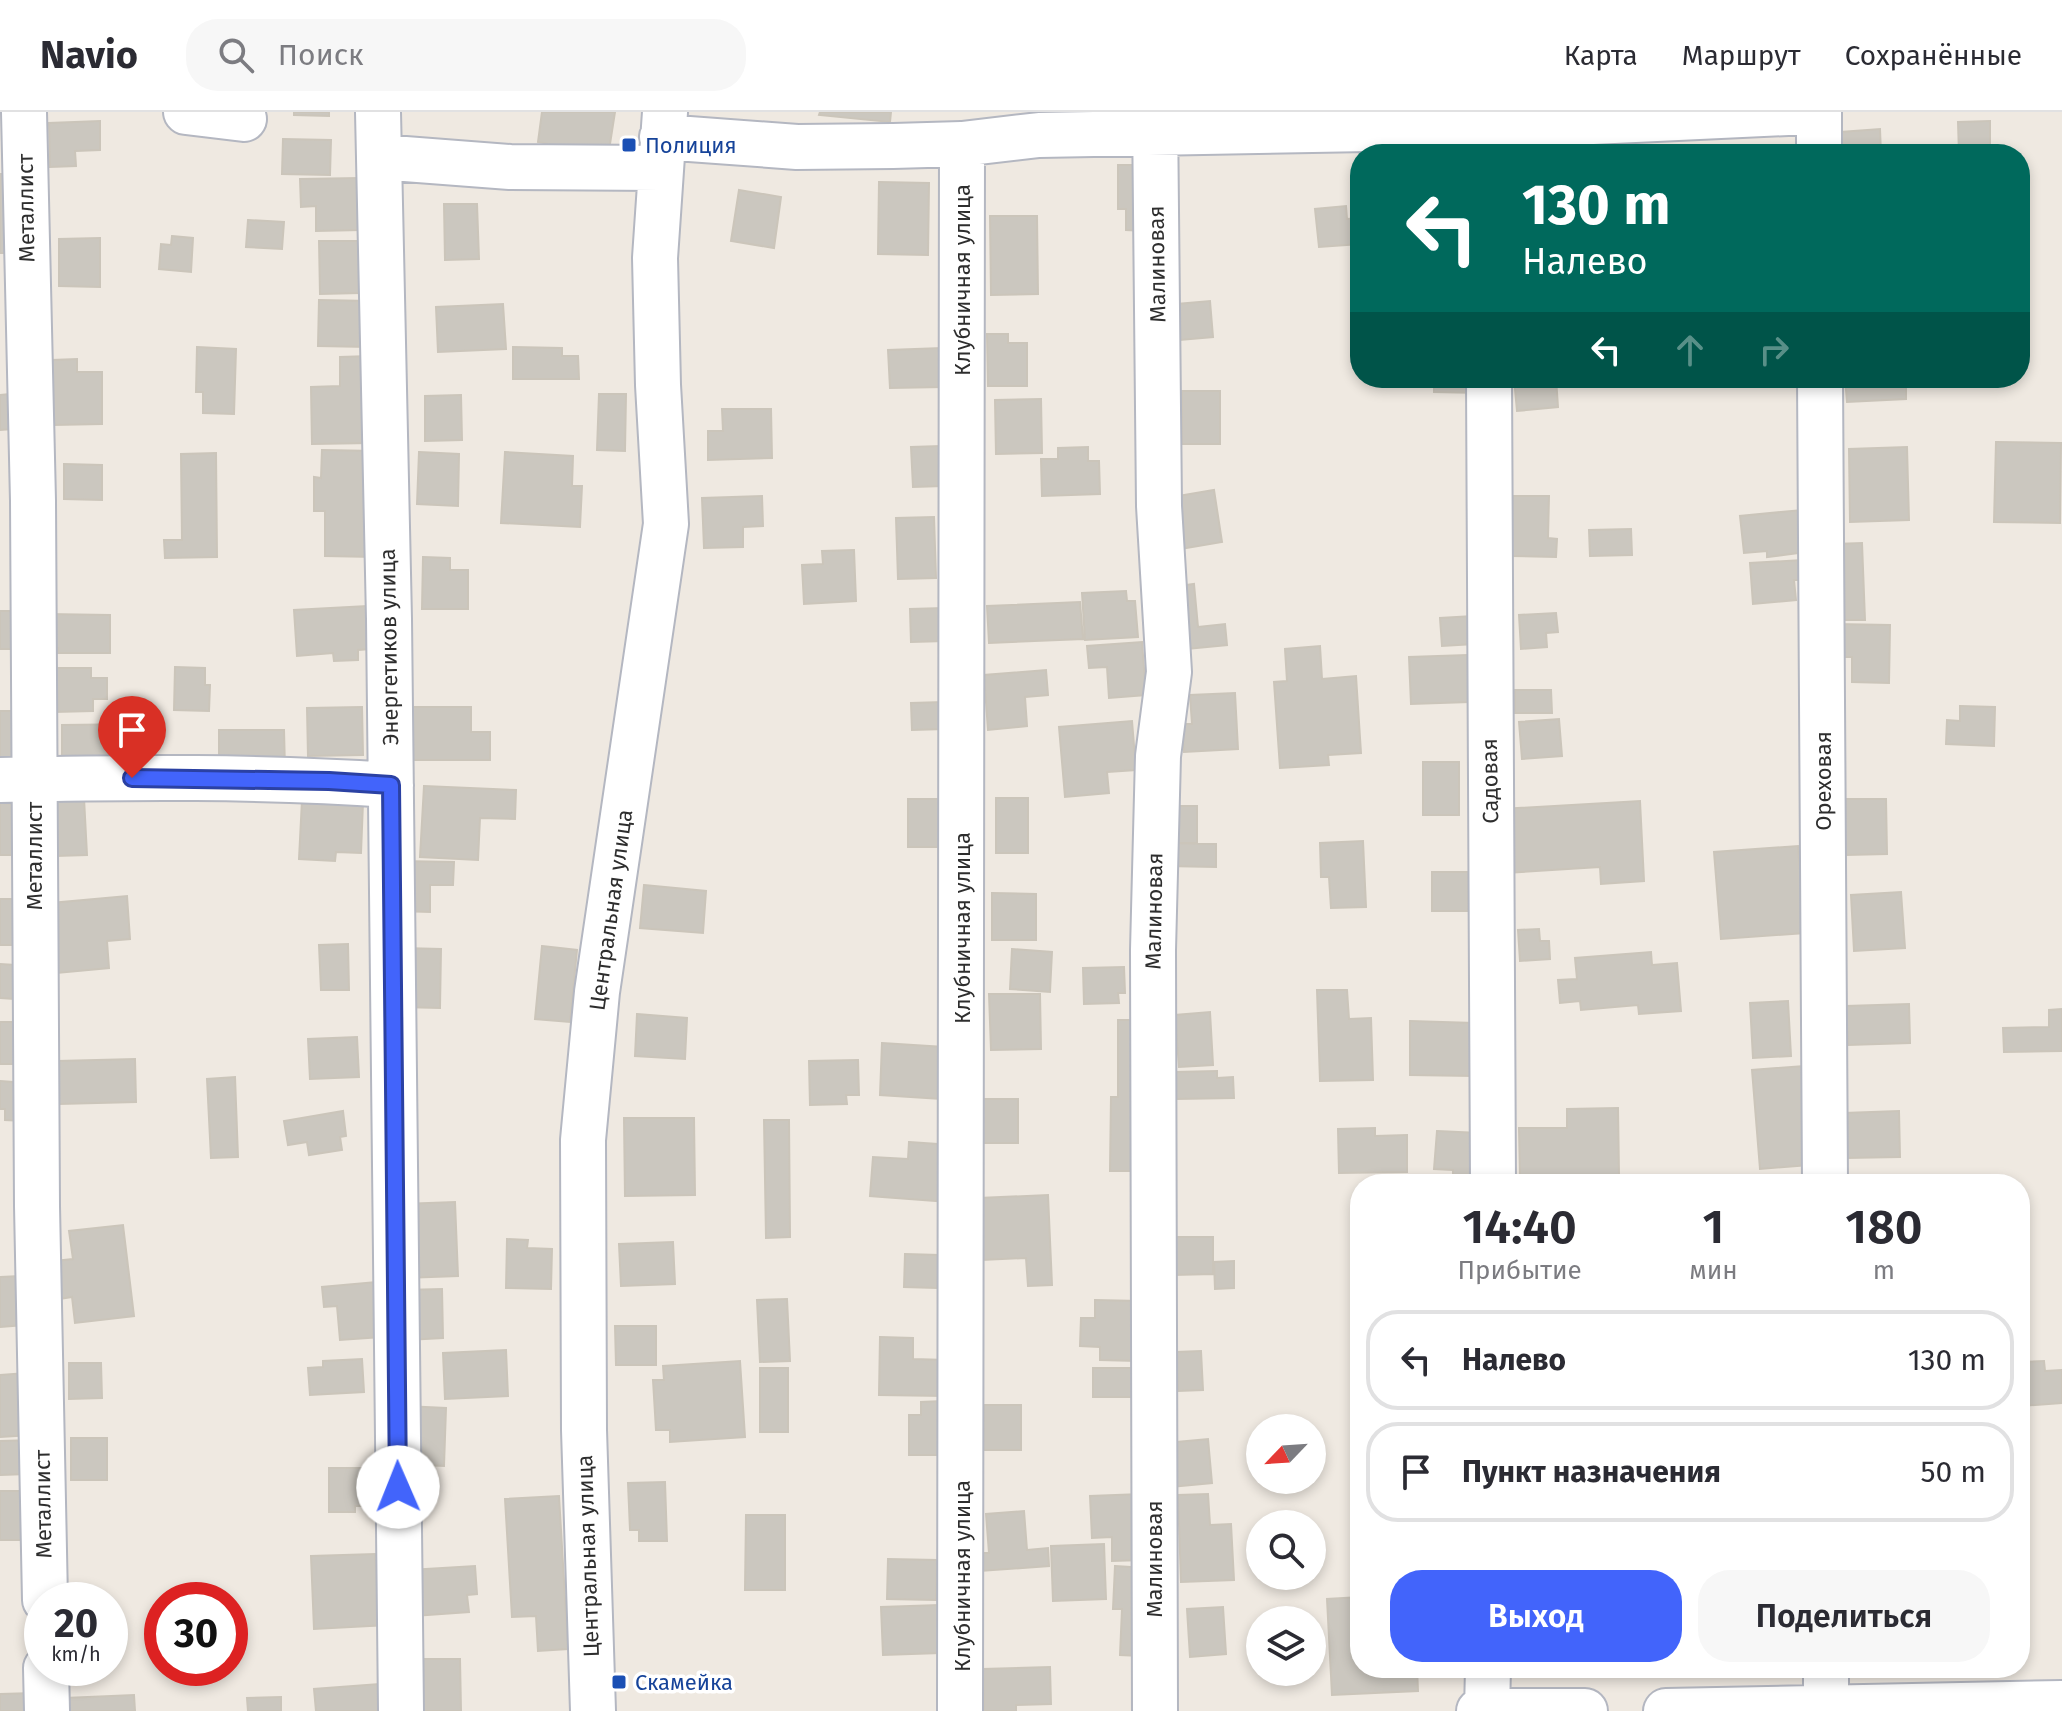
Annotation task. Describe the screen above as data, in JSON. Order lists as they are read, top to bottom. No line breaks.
{"streets":{"street":["Металлист","Малиновая","Клубничная улица","Энергетиков улица","Садовая","Ореховая","Центральная улица"]},"places":{"transit":["Полиция","Скамейка"]},"north":"bottom left","page":{"header":"Navio","search":"Поиск","nav":["Карта","Маршрут","Сохранённые"],"turn":["130 m","Налево"],"eta":["14:40","Прибытие","1","мин","180","m"],"list":[{"name":"Налево","value":"130 m"},{"name":"Пункт назначения","value":"50 m"}],"buttons":["Выход","Поделиться"],"speed":"20 km/h","limit":"30"}}
